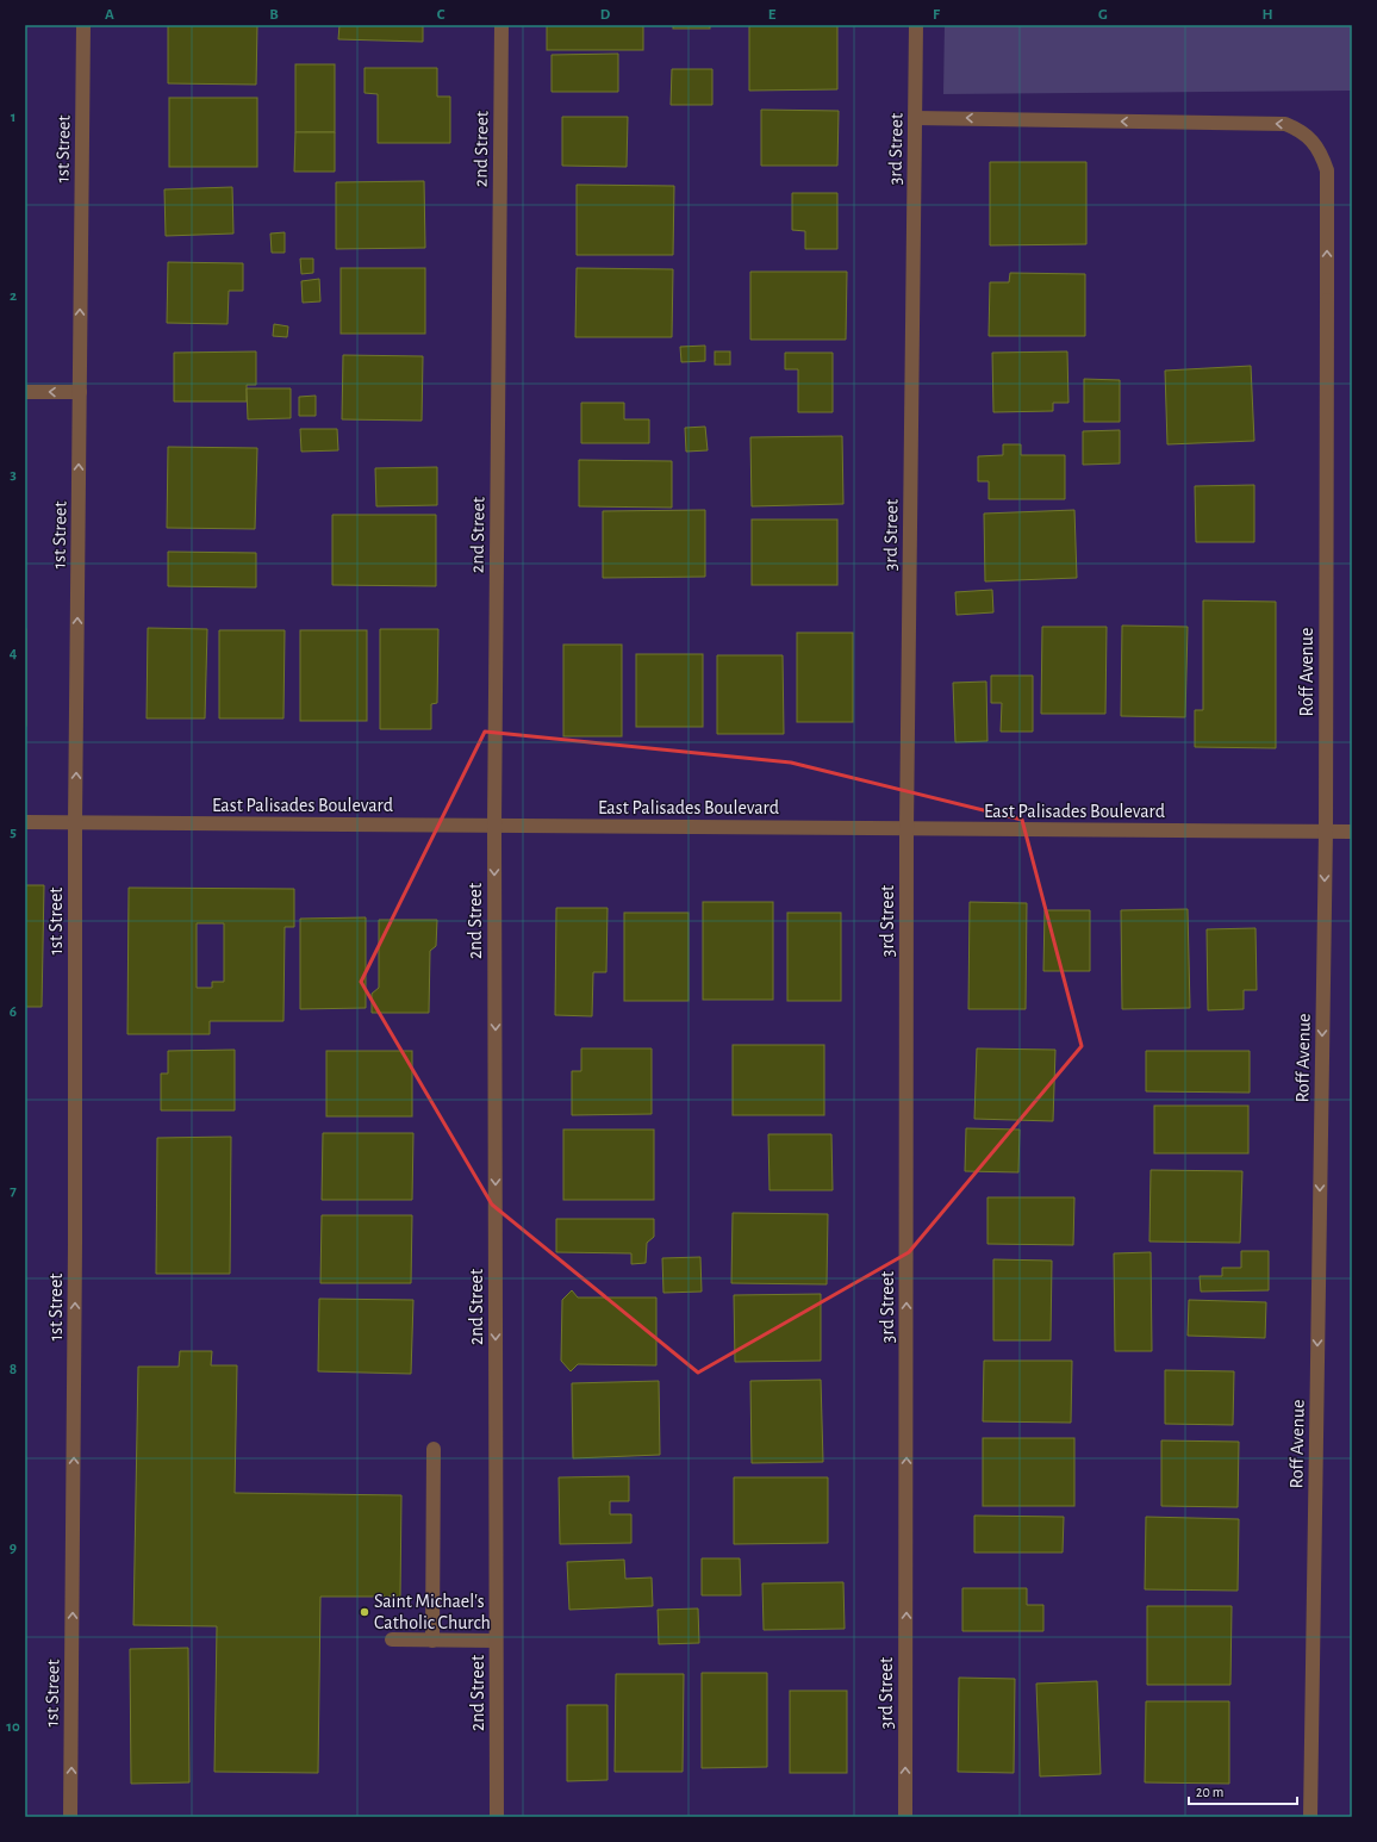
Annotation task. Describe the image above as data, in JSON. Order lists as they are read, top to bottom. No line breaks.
{"streets":{"street":["1st Street","2nd Street","3rd Street","Roff Avenue","East Palisades Boulevard"]},"crossings":[["1st Street","East Palisades Boulevard"],["2nd Street","East Palisades Boulevard"],["3rd Street","Roff Avenue"],["3rd Street","East Palisades Boulevard"],["Roff Avenue","East Palisades Boulevard"]],"one_way":["1st Street","2nd Street","3rd Street"],"places":["Saint Michael's Catholic Church"],"scale_bar":"20 m","grid":{"columns":["A","B","C","D","E","F","G","H"],"rows":["1","2","3","4","5","6","7","8","9","10"]}}
